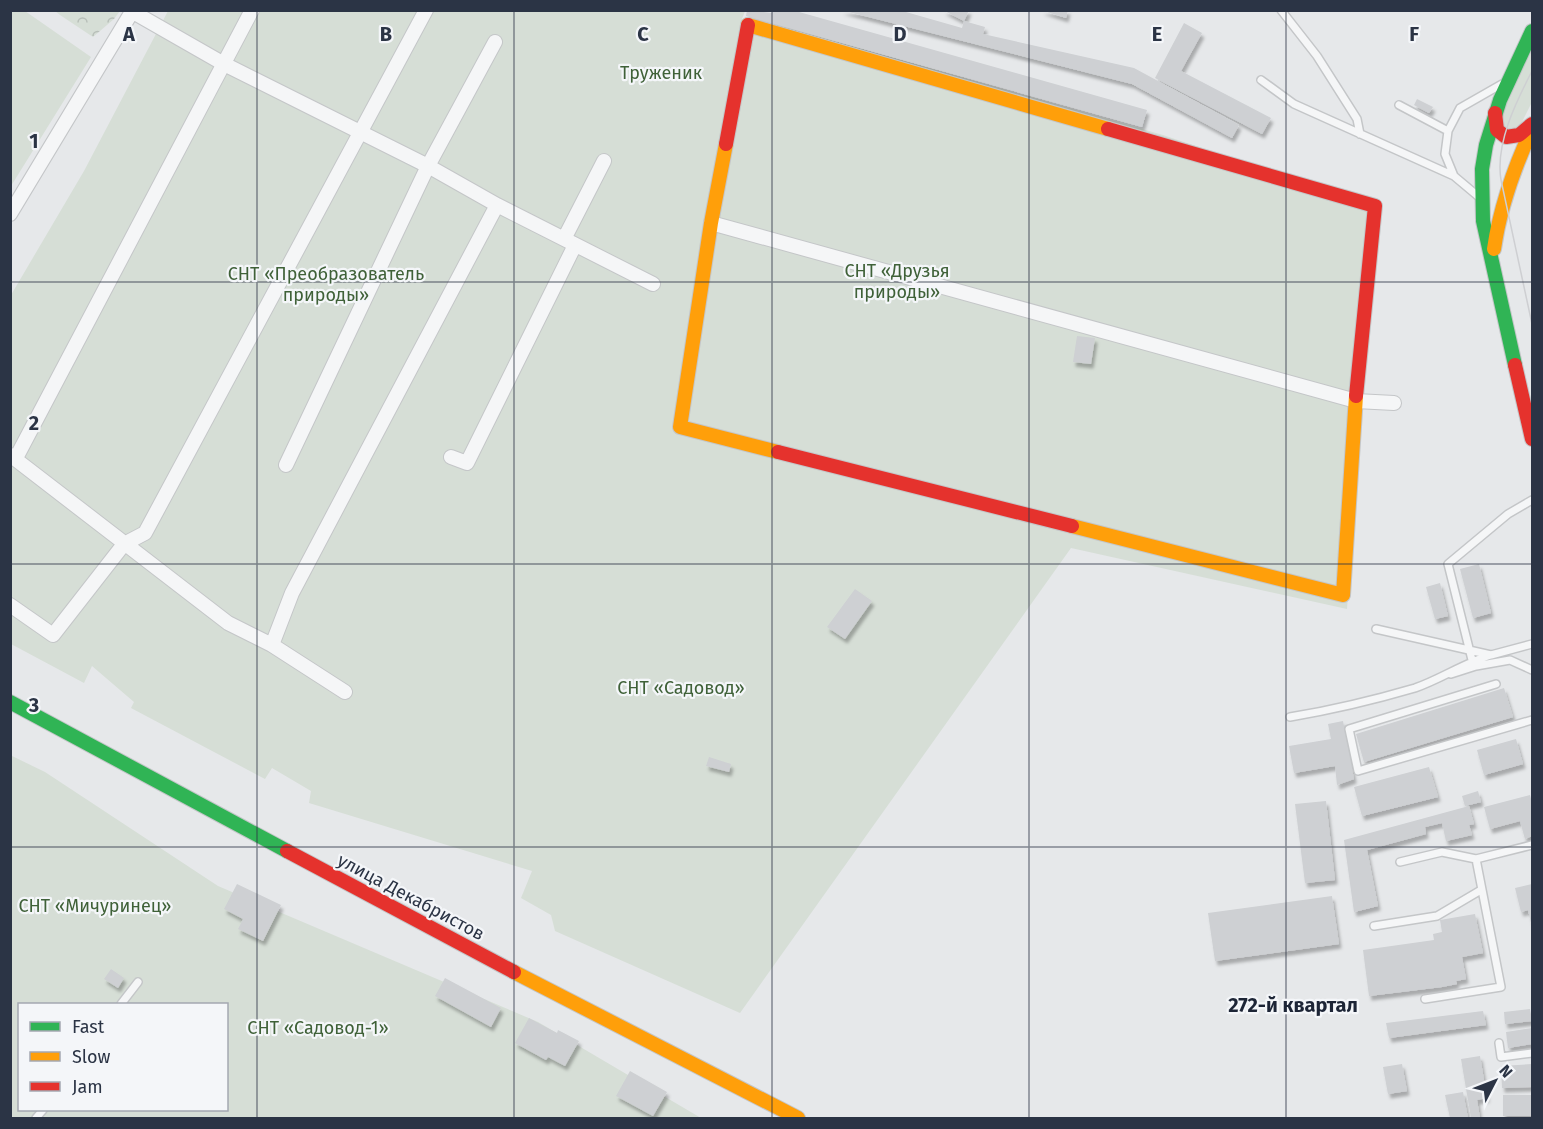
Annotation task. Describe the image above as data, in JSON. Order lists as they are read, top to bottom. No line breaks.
{"streets":{"street":["улица Декабристов"]},"districts":["272-й квартал"],"parks":["Труженик","СНТ «Друзья природы»","СНТ «Преобразователь природы»","СНТ «Садовод»","СНТ «Мичуринец»","СНТ «Садовод-1»"],"legend":["Fast","Slow","Jam"],"north":"top right","grid":{"columns":["A","B","C","D","E","F"],"rows":["1","2","3"]}}
